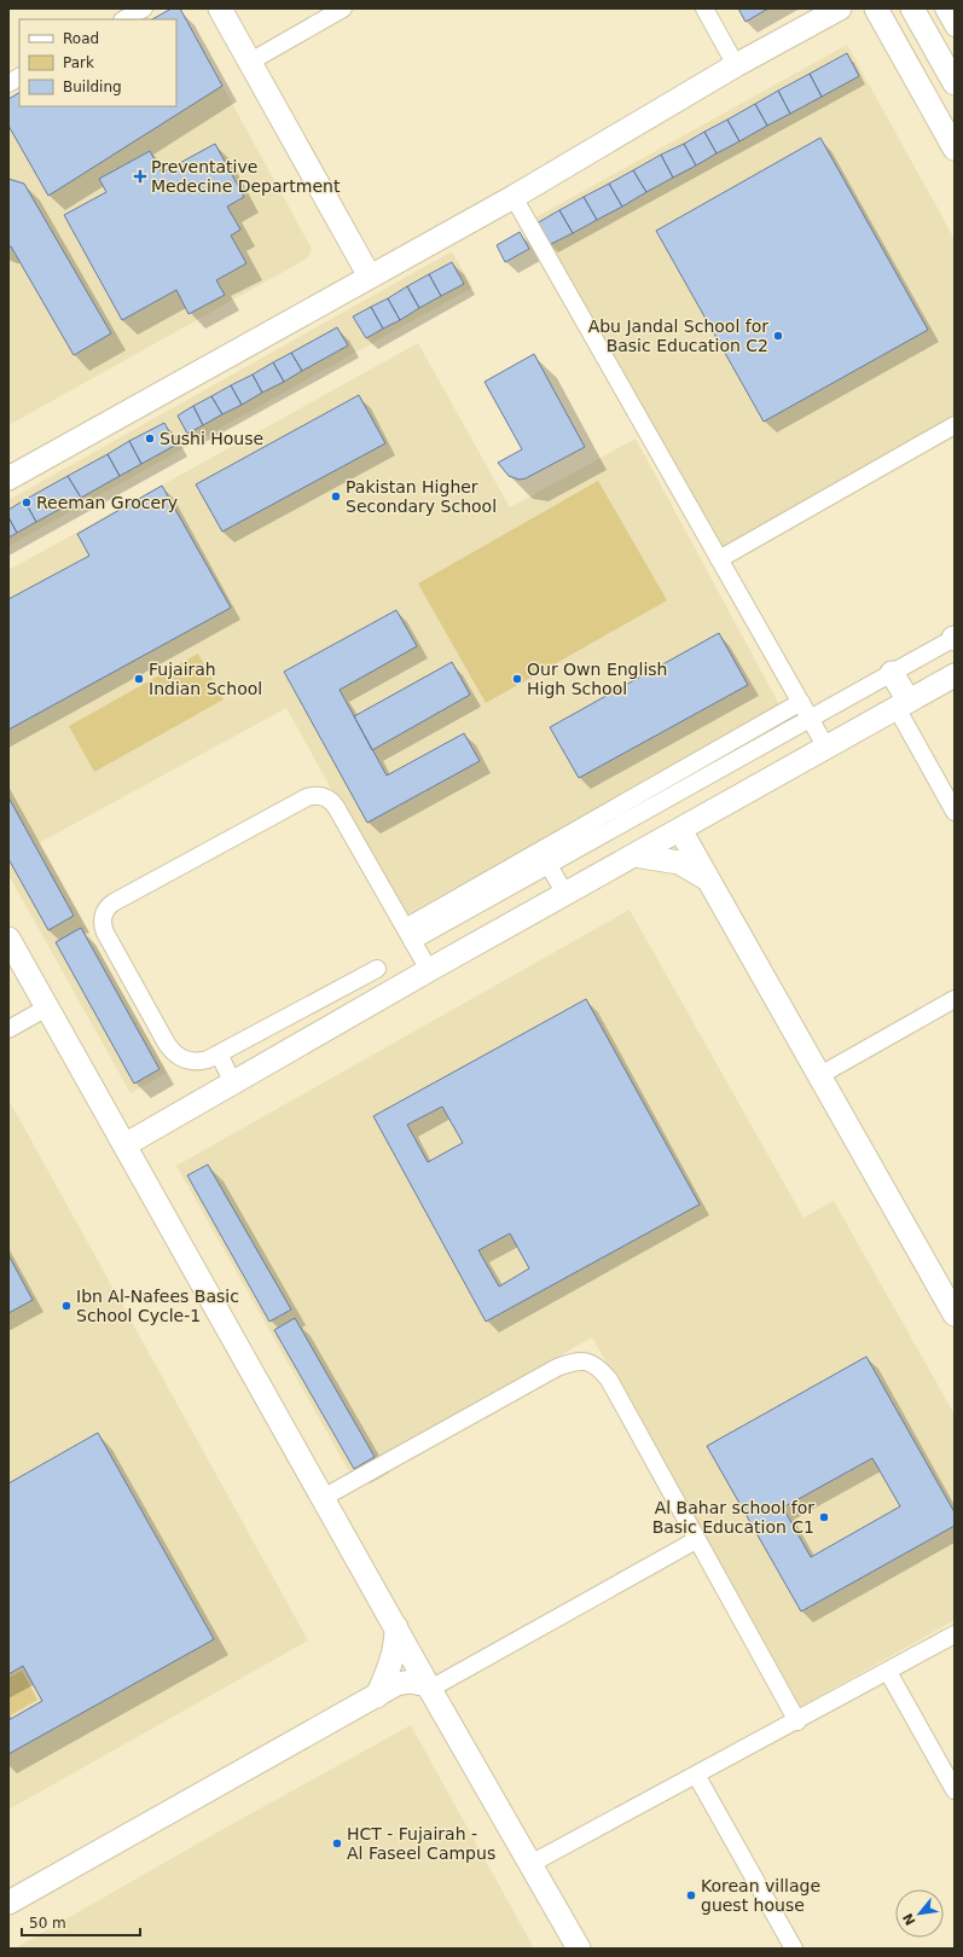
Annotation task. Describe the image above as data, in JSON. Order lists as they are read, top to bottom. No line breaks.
{"places":{"health":["Preventative Medecine Department"],"other":["Abu Jandal School for Basic Education C2","Sushi House","Pakistan Higher Secondary School","Reeman Grocery","Fujairah Indian School","Our Own English High School","Ibn Al-Nafees Basic School Cycle-1","Al Bahar school for Basic Education C1","HCT - Fujairah - Al Faseel Campus","Korean village guest house"]},"legend":["Road","Park","Building"],"scale_bar":"50 m","north":"bottom left"}
